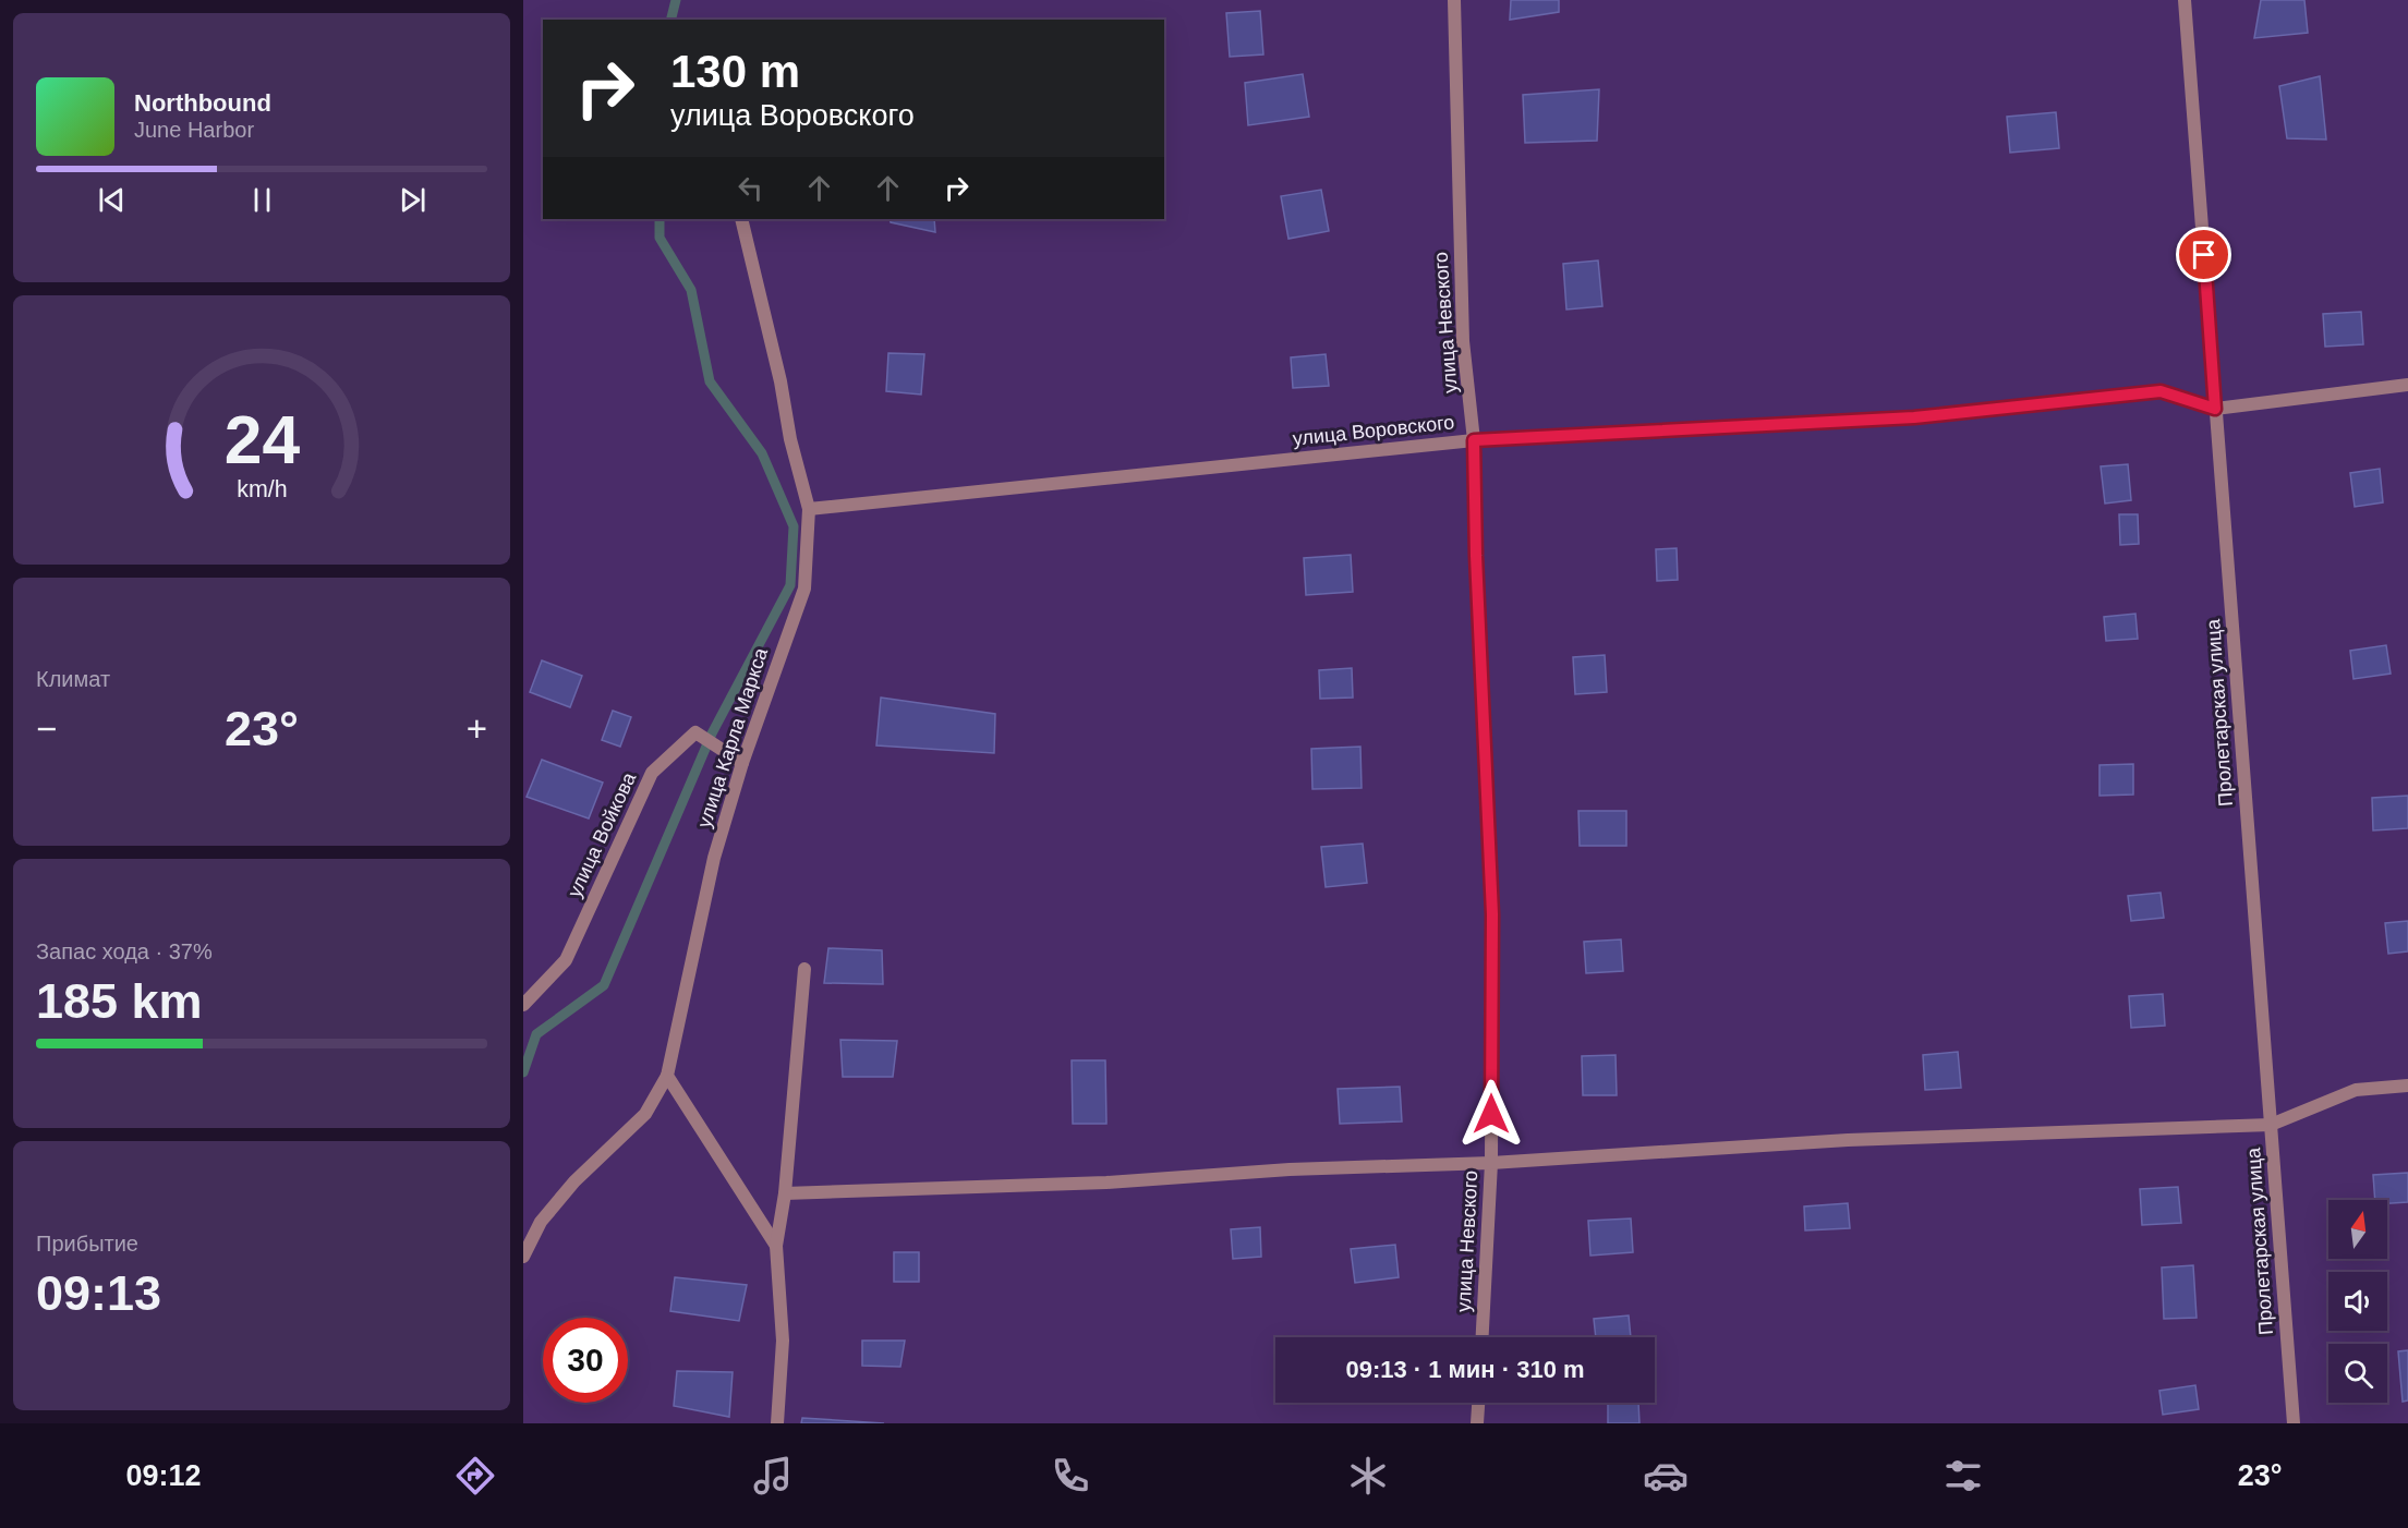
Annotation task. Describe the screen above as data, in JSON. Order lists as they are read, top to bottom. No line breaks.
{"streets":{"street":["улица Невского","улица Воровского","Пролетарская улица","улица Карла Маркса","улица Войкова"]},"crossings":[["улица Невского","улица Воровского"],["улица Воровского","Пролетарская улица"],["улица Воровского","улица Карла Маркса"],["улица Карла Маркса","улица Войкова"]],"north":"top","page":{"turn":["130 m","улица Воровского"],"song":["Northbound","June Harbor"],"tile":["Климат",["Запас хода · 37%","185 km"],["Прибытие","09:13"]],"heat":["−","23°","+"],"limit":"30","trip":"09:13 · 1 мин · 310 m","tabs":["09:12","23°"],"gauge":["24","km/h"]}}
